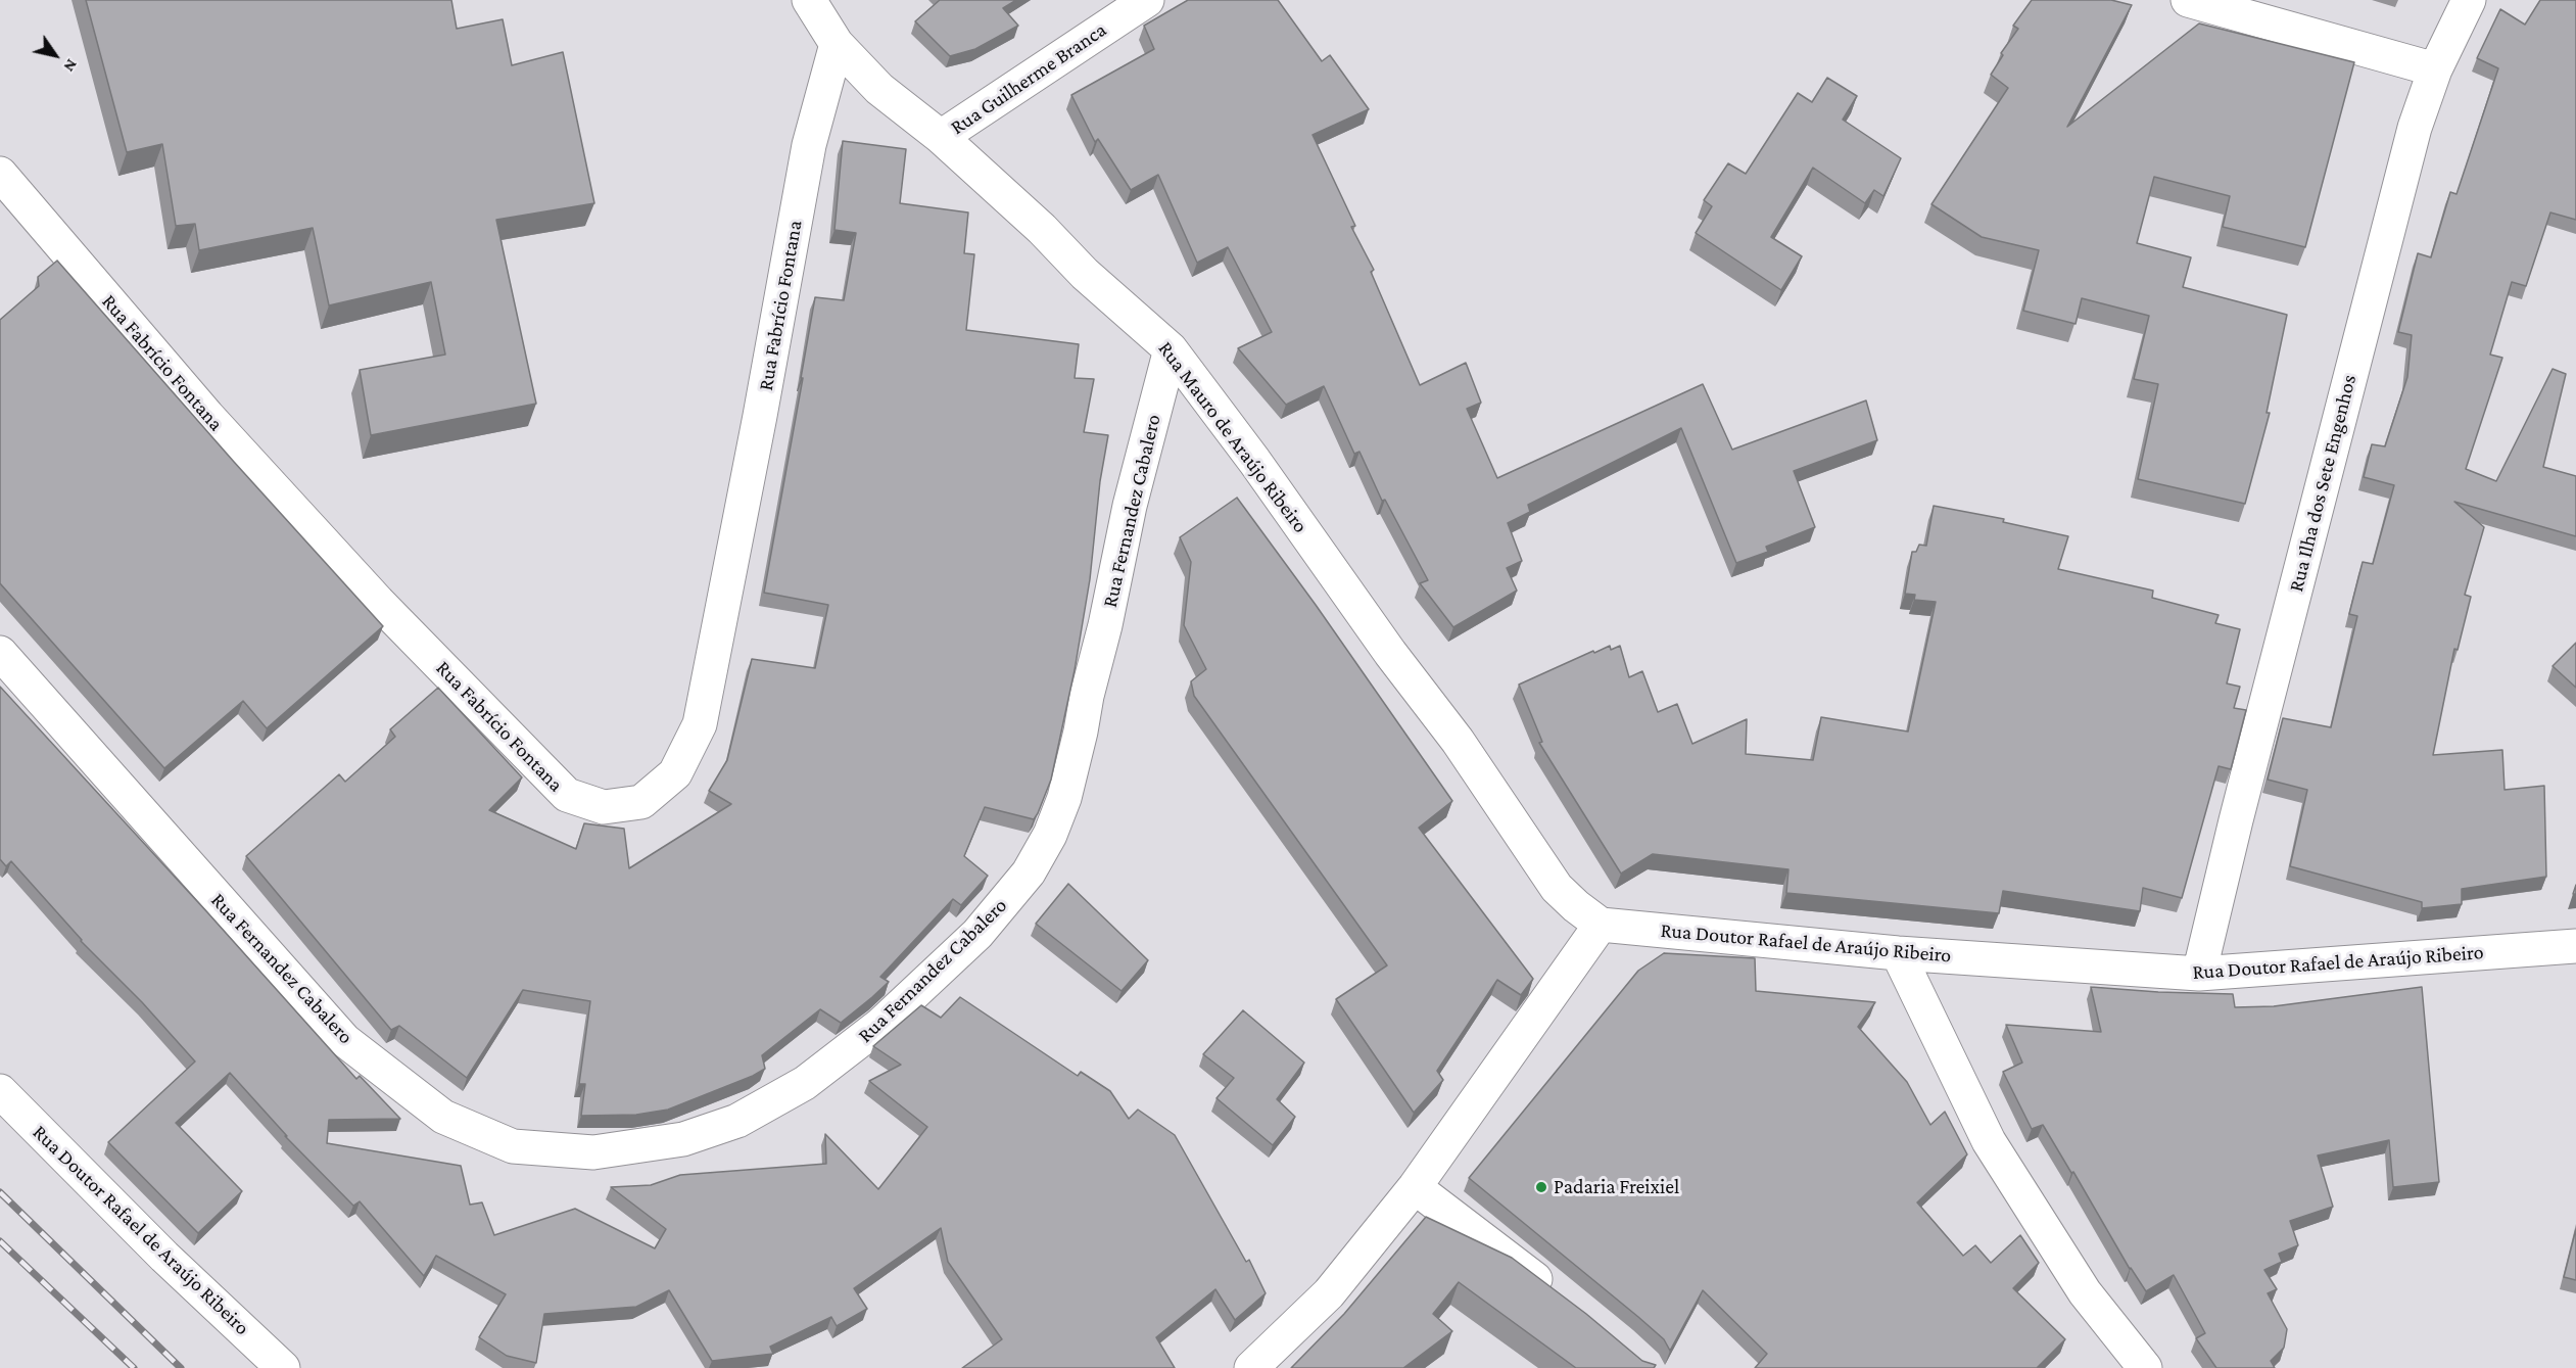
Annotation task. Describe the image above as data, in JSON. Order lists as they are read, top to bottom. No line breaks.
{"streets":{"street":["Rua Guilherme Branca","Rua Fabrício Fontana","Rua Mauro de Araújo Ribeiro","Rua Ilha dos Sete Engenhos","Rua Fernandez Cabalero","Rua Doutor Rafael de Araújo Ribeiro"]},"crossings":[["Rua Guilherme Branca","Rua Mauro de Araújo Ribeiro"],["Rua Fabrício Fontana","Rua Mauro de Araújo Ribeiro"],["Rua Mauro de Araújo Ribeiro","Rua Fernandez Cabalero"],["Rua Mauro de Araújo Ribeiro","Rua Doutor Rafael de Araújo Ribeiro"],["Rua Ilha dos Sete Engenhos","Rua Doutor Rafael de Araújo Ribeiro"]],"places":["Padaria Freixiel"],"north":"bottom right"}
